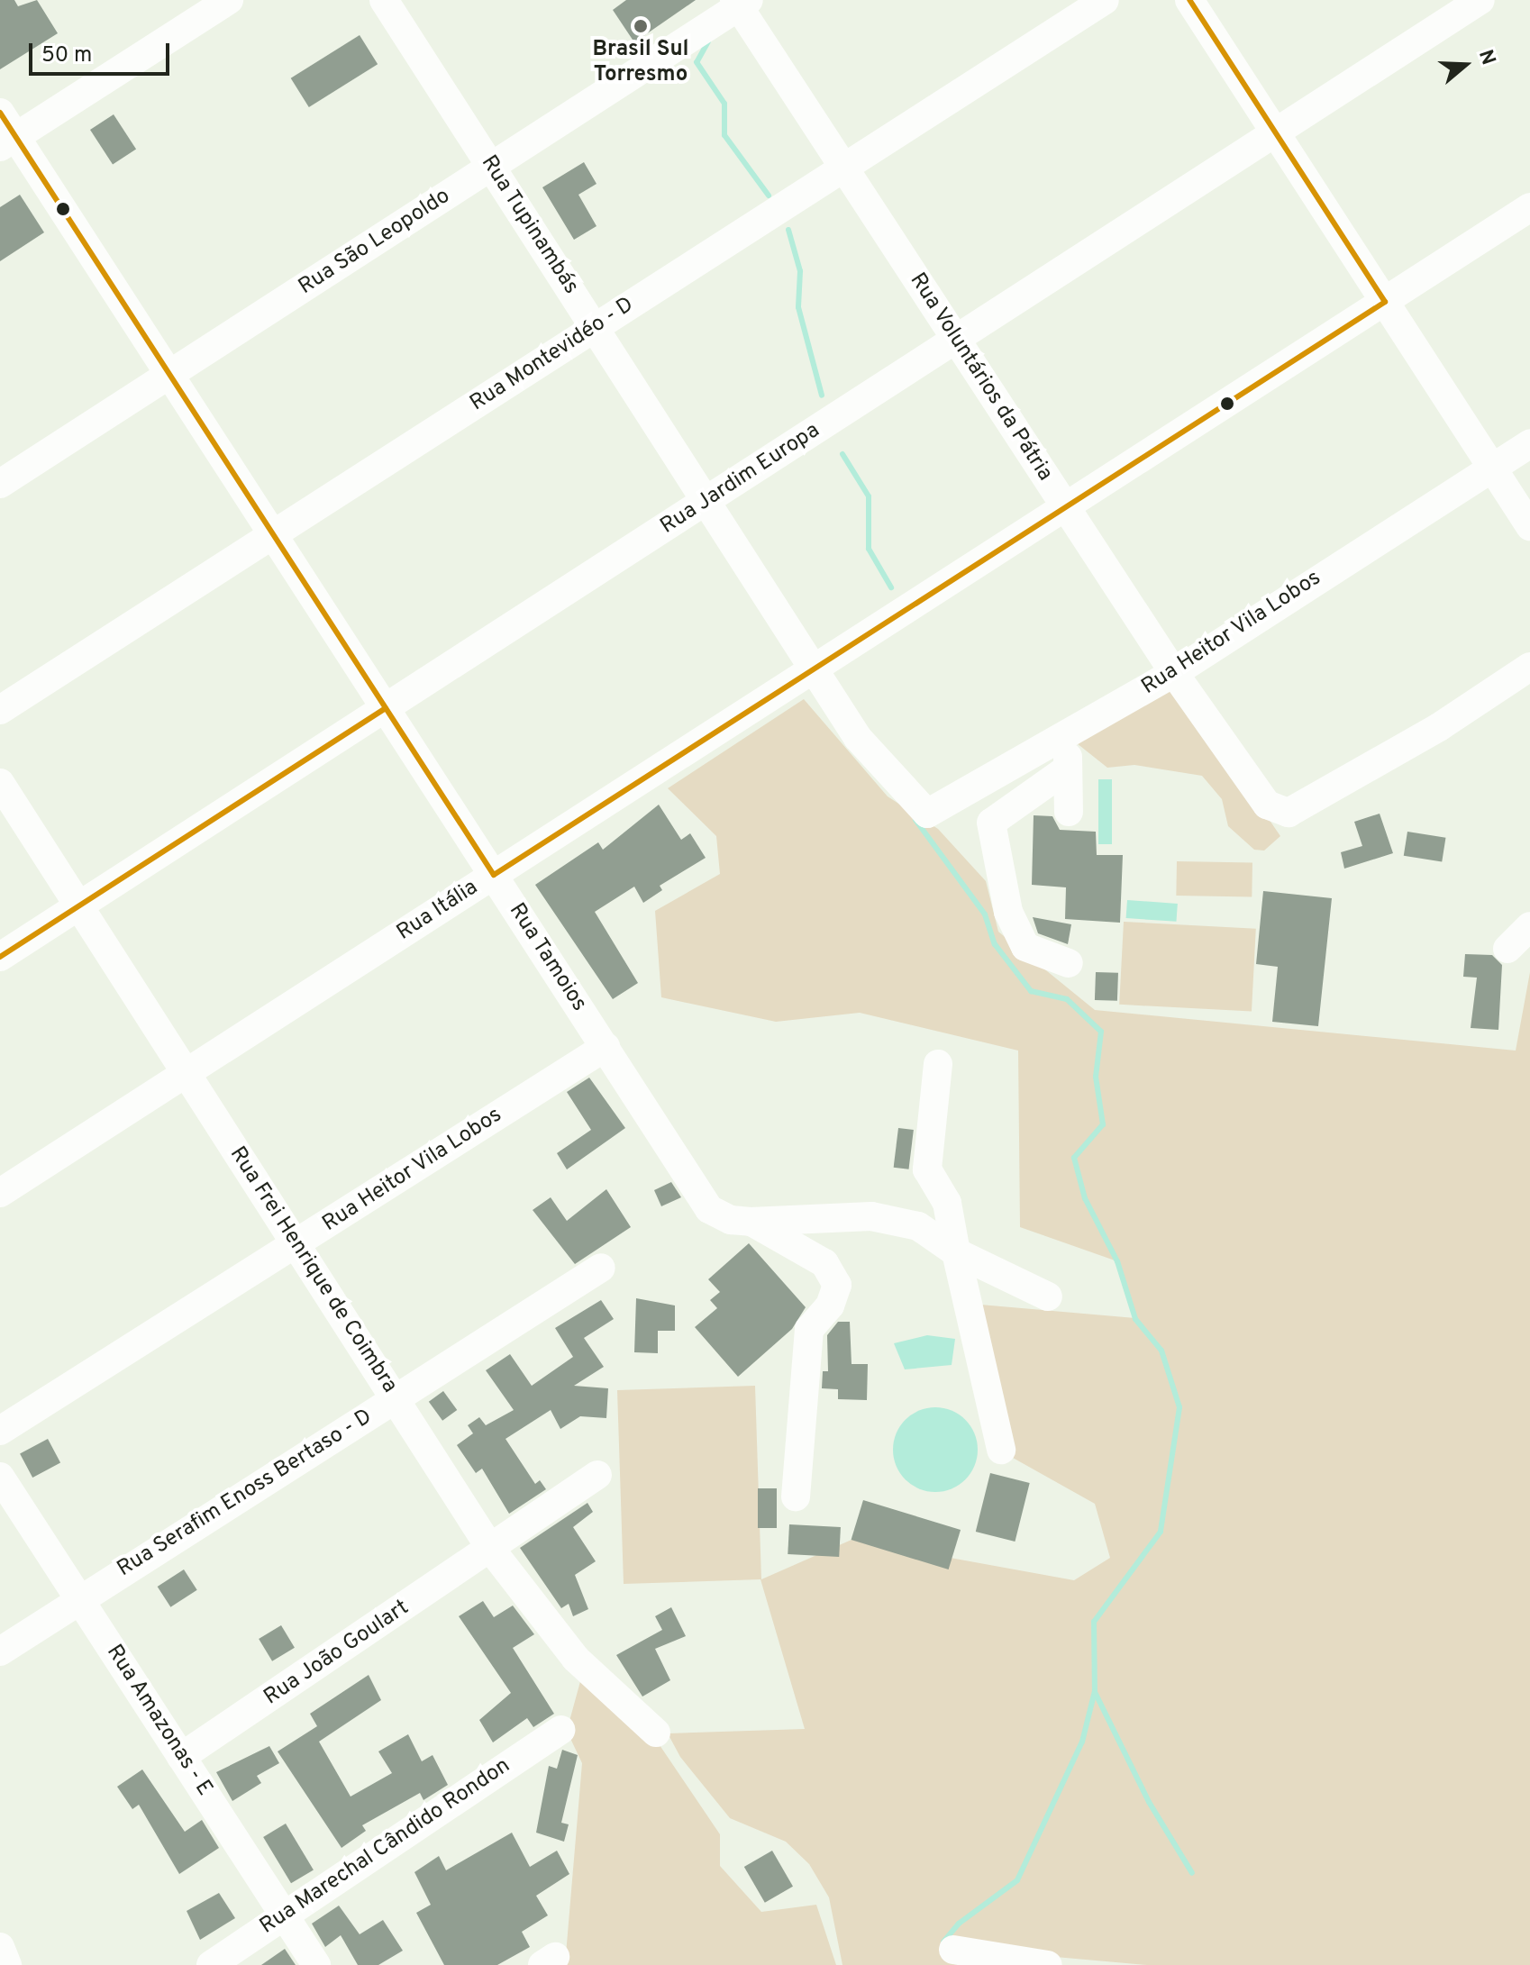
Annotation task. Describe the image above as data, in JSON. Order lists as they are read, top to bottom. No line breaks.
{"streets":{"street":["Rua Tupinambás","Rua São Leopoldo","Rua Montevidéo - D","Rua Voluntários da Pátria","Rua Jardim Europa","Rua Heitor Vila Lobos","Rua Itália","Rua Tamoios","Rua Frei Henrique de Coimbra","Rua Serafim Enoss Bertaso - D","Rua João Goulart","Rua Amazonas - E","Rua Marechal Cândido Rondon"]},"crossings":[["Rua Tupinambás","Rua São Leopoldo"],["Rua Tupinambás","Rua Montevidéo - D"],["Rua Tupinambás","Rua Jardim Europa"],["Rua Tupinambás","Rua Heitor Vila Lobos"],["Rua Tupinambás","Rua Itália"],["Rua São Leopoldo","Rua Voluntários da Pátria"],["Rua São Leopoldo","Rua Tamoios"],["Rua Montevidéo - D","Rua Voluntários da Pátria"],["Rua Montevidéo - D","Rua Tamoios"],["Rua Voluntários da Pátria","Rua Jardim Europa"],["Rua Voluntários da Pátria","Rua Heitor Vila Lobos"],["Rua Voluntários da Pátria","Rua Itália"],["Rua Jardim Europa","Rua Tamoios"],["Rua Jardim Europa","Rua Frei Henrique de Coimbra"],["Rua Heitor Vila Lobos","Rua Tamoios"],["Rua Heitor Vila Lobos","Rua Frei Henrique de Coimbra"],["Rua Itália","Rua Tamoios"],["Rua Itália","Rua Frei Henrique de Coimbra"],["Rua Frei Henrique de Coimbra","Rua Serafim Enoss Bertaso - D"],["Rua Frei Henrique de Coimbra","Rua João Goulart"],["Rua Serafim Enoss Bertaso - D","Rua Amazonas - E"],["Rua João Goulart","Rua Amazonas - E"],["Rua Amazonas - E","Rua Marechal Cândido Rondon"]],"places":["Brasil Sul Torresmo"],"scale_bar":"50 m","north":"right"}
